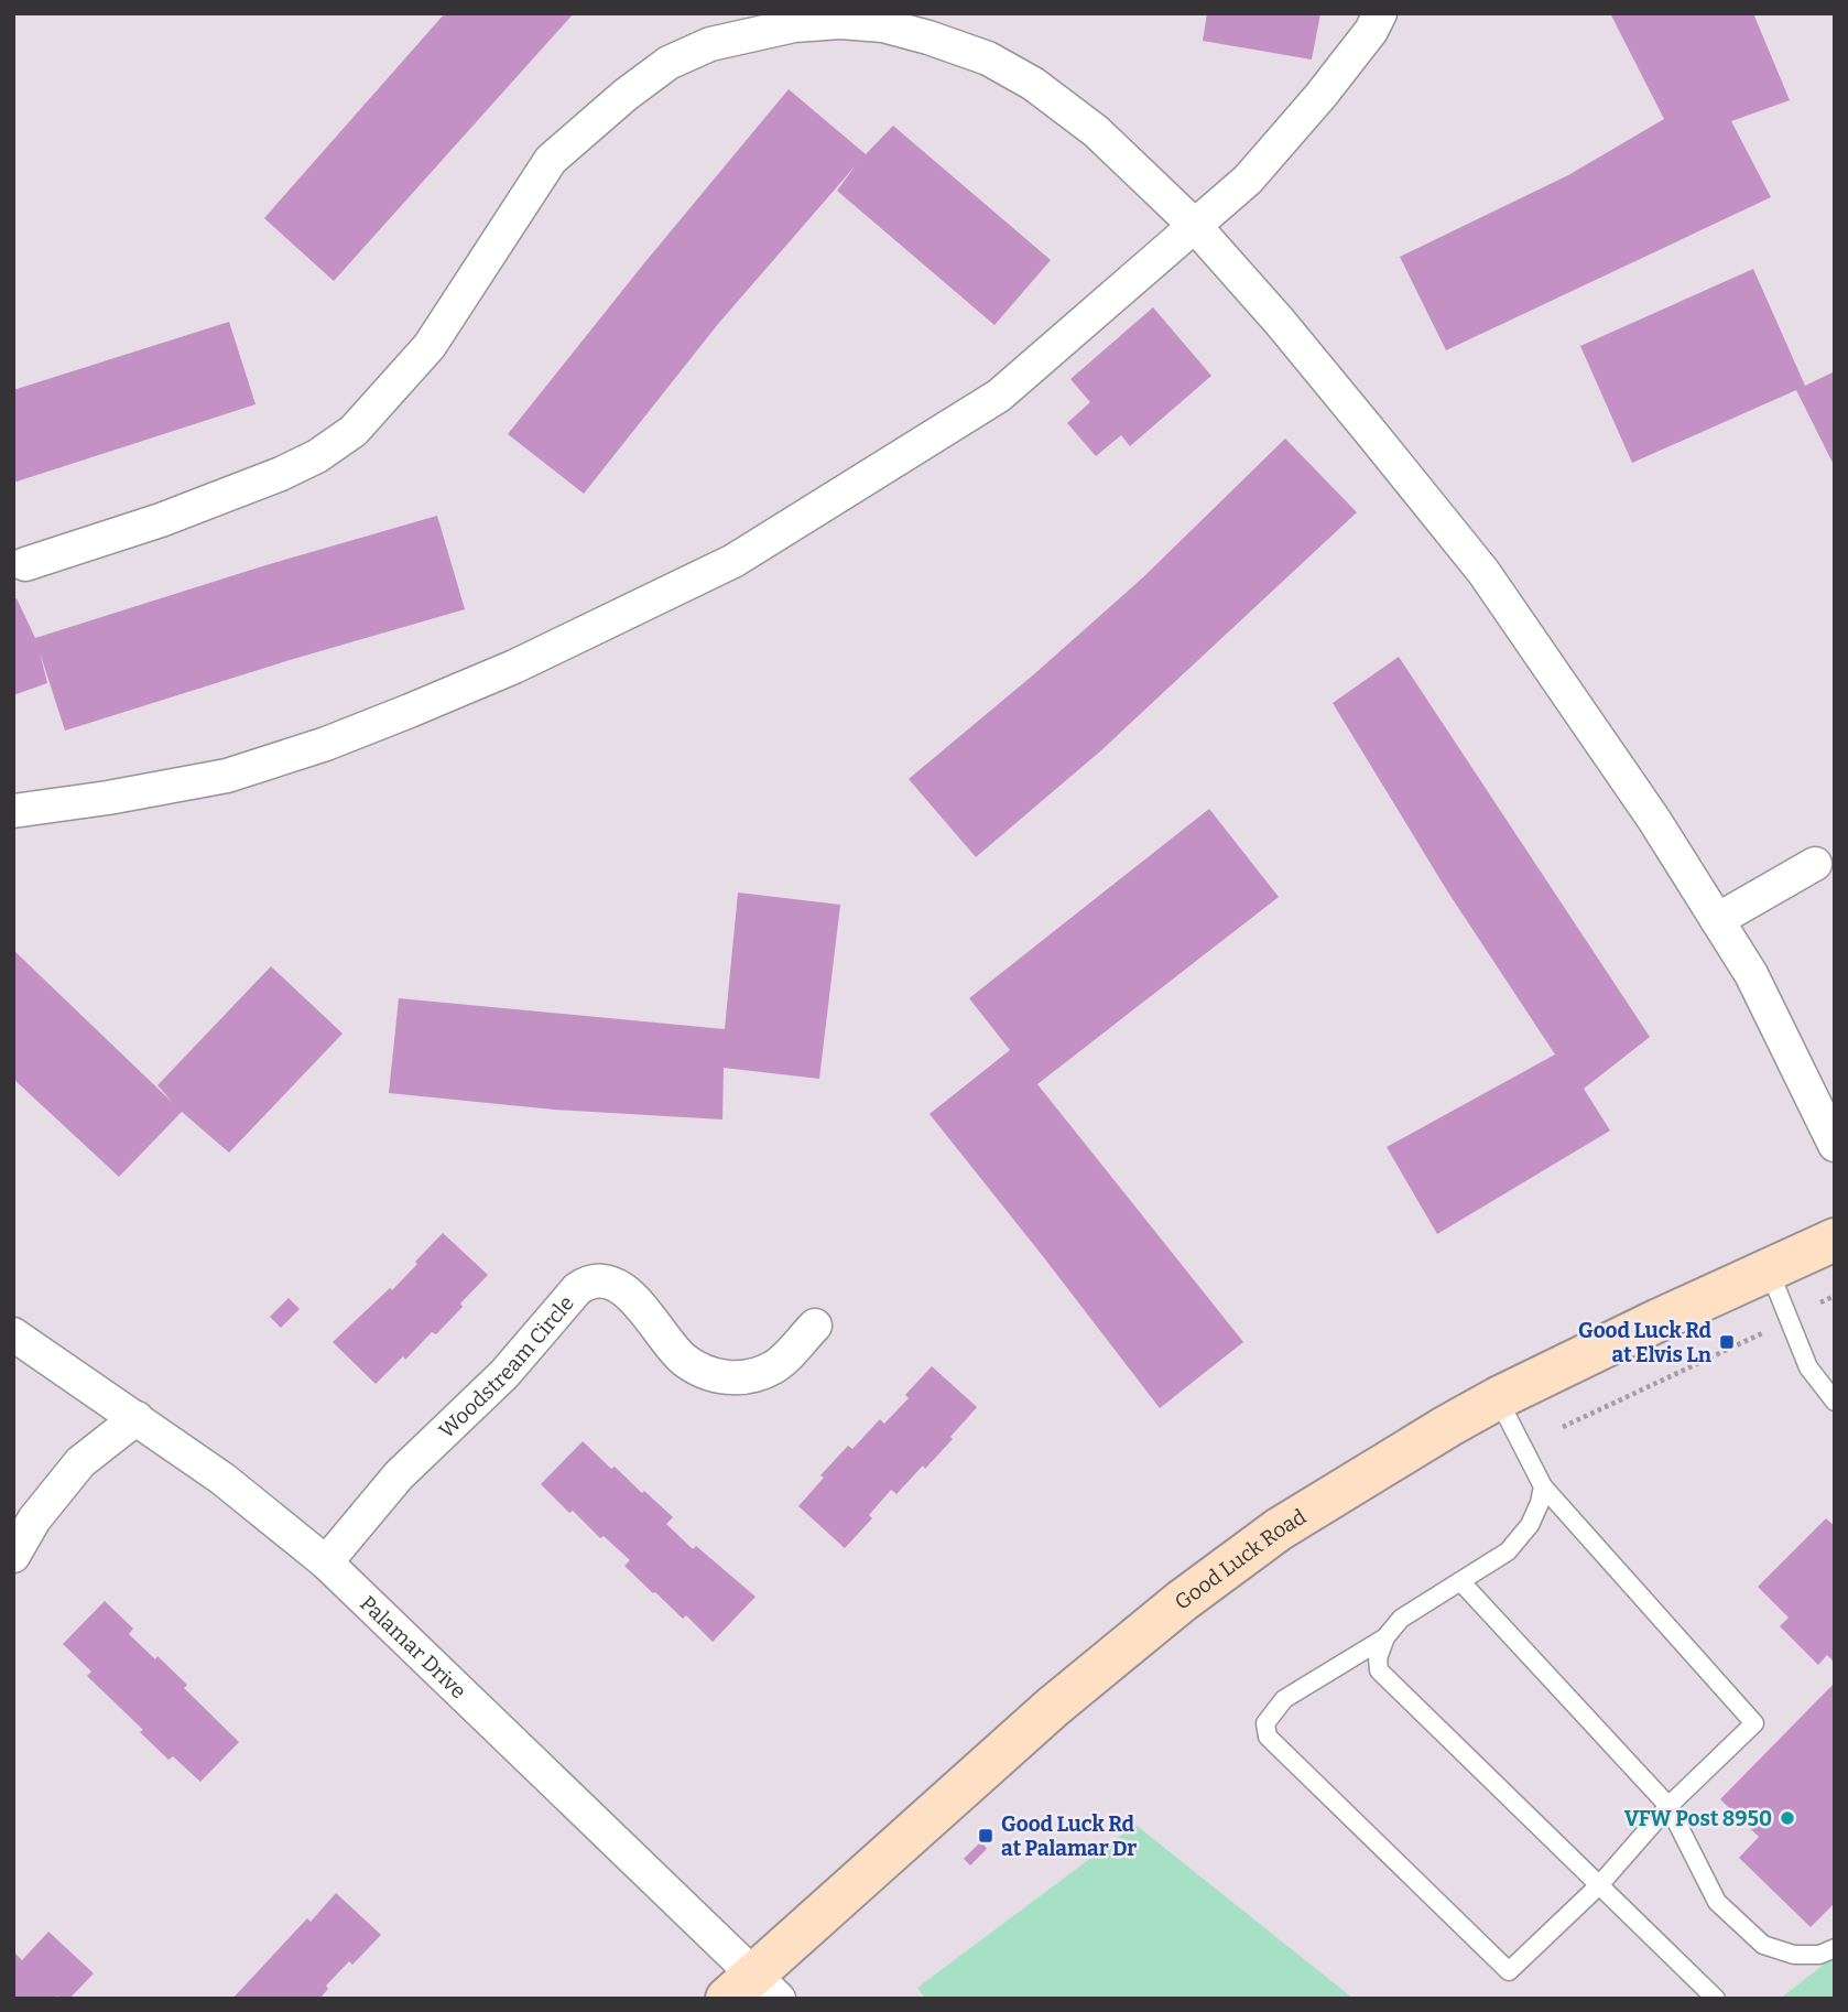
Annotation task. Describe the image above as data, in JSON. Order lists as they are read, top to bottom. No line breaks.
{"streets":{"main road":["Good Luck Road"],"street":["Woodstream Circle","Palamar Drive"]},"crossings":[["Woodstream Circle","Palamar Drive"],["Good Luck Road","Palamar Drive"]],"places":{"transit":["Good Luck Rd at Elvis Ln","Good Luck Rd at Palamar Dr"],"other":["VFW Post 8950"]}}
